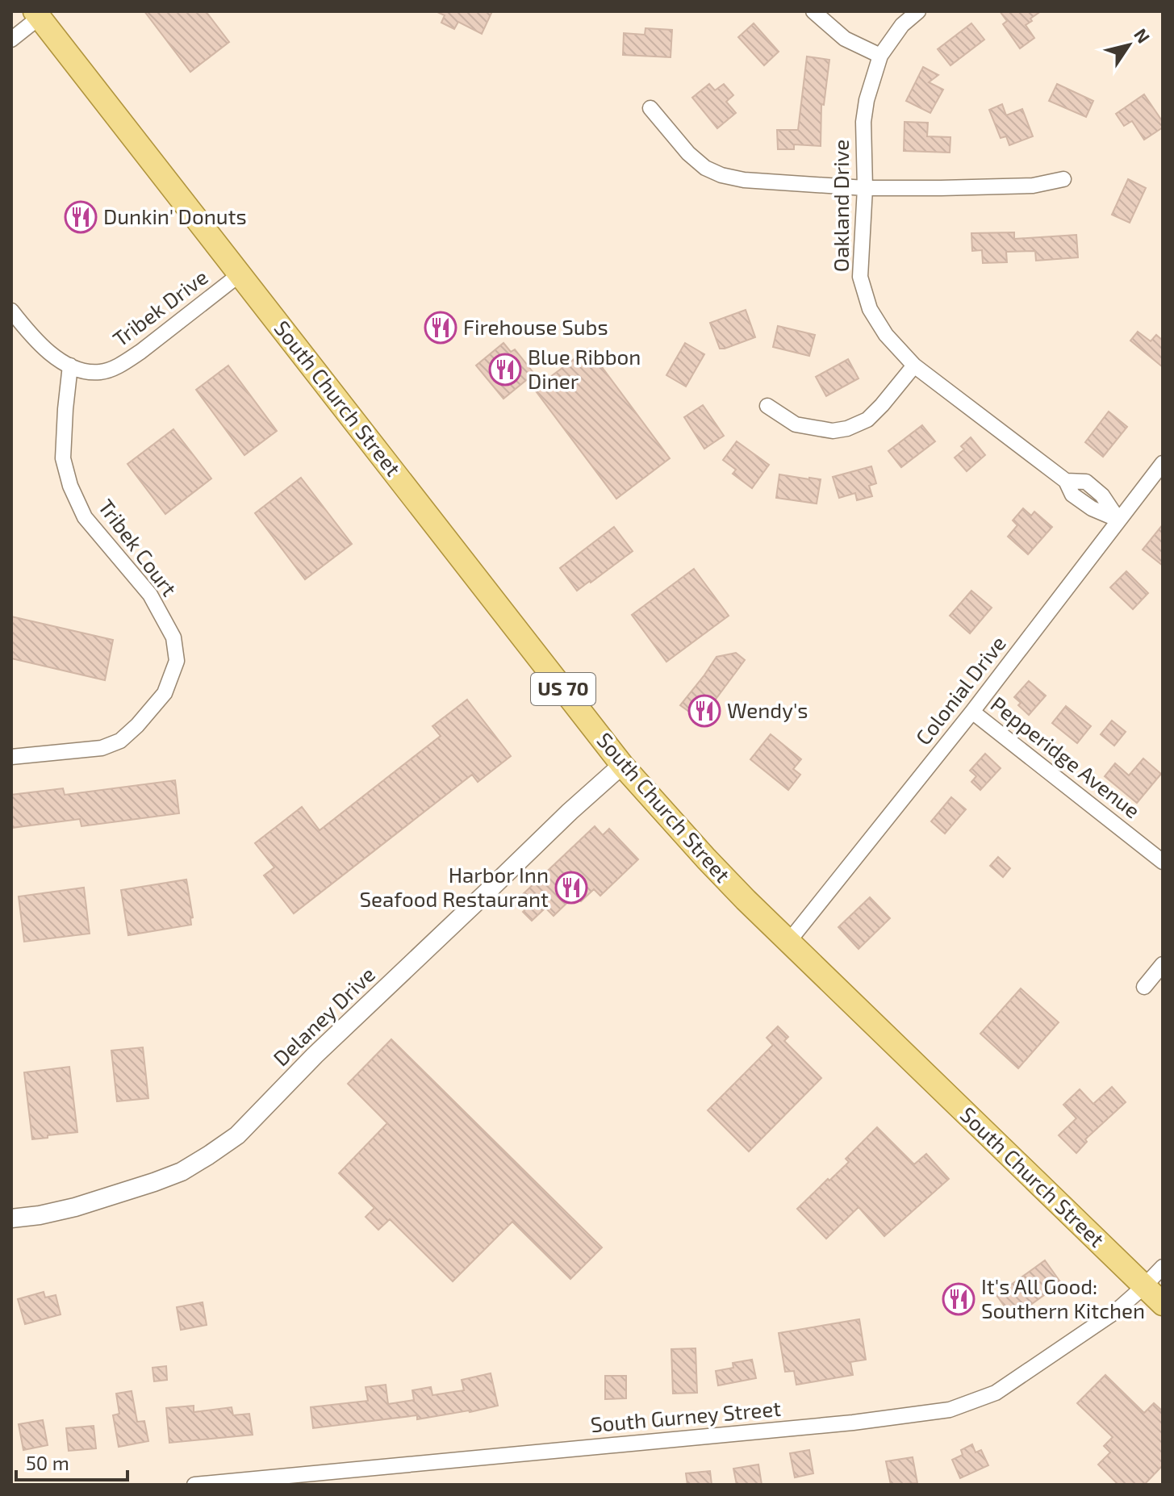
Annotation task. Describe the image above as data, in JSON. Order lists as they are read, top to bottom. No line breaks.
{"streets":{"main road":["South Church Street","US 70"],"street":["Oakland Drive","Tribek Drive","Tribek Court","Colonial Drive","Pepperidge Avenue","Delaney Drive","South Gurney Street"]},"crossings":[["Oakland Drive","Colonial Drive"],["Tribek Drive","South Church Street"],["Tribek Drive","Tribek Court"],["South Church Street","Colonial Drive"],["South Church Street","Delaney Drive"],["South Church Street","South Gurney Street"],["Colonial Drive","Pepperidge Avenue"]],"places":{"restaurant":["Dunkin' Donuts","Firehouse Subs","Blue Ribbon Diner","Wendy's","Harbor Inn Seafood Restaurant","It's All Good: Southern Kitchen"]},"scale_bar":"50 m","north":"top right"}
